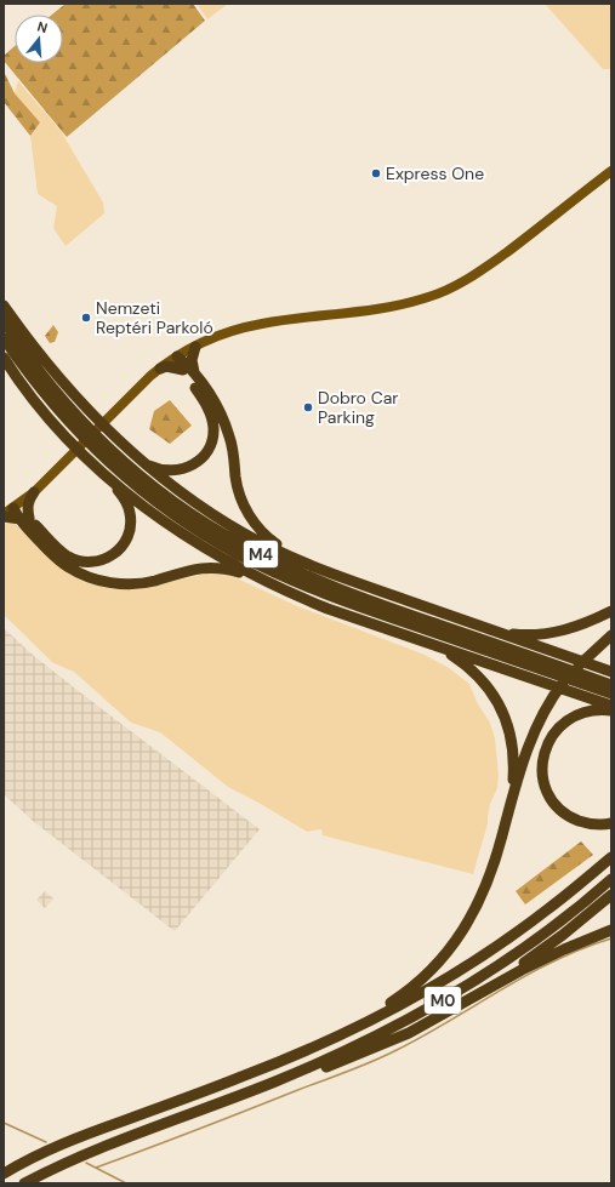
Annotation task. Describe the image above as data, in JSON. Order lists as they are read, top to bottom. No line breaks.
{"streets":{"highway":["M4","M0"]},"places":["Express One","Nemzeti Reptéri Parkoló","Dobro Car Parking"],"north":"top"}
